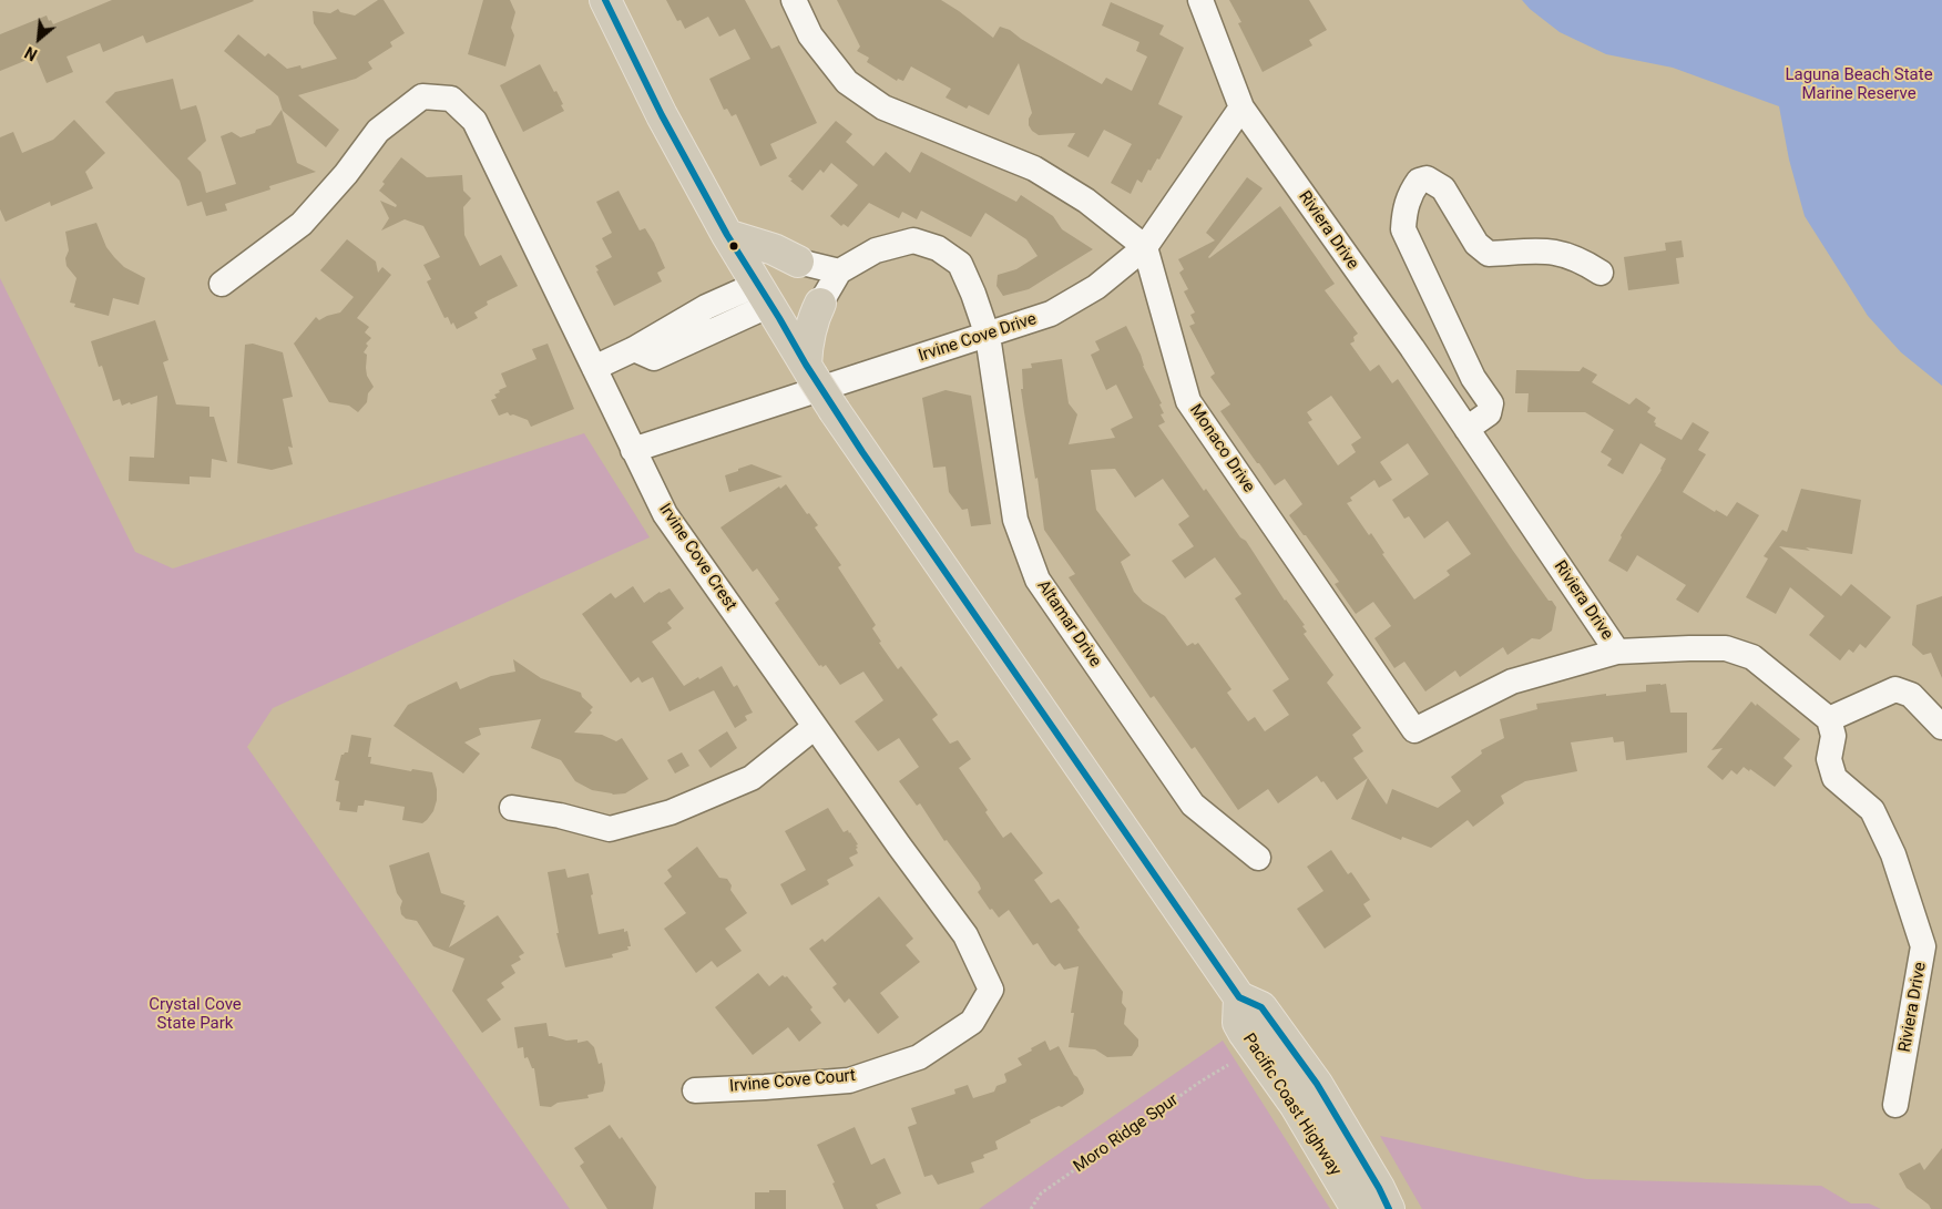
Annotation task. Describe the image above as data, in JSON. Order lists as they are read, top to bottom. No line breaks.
{"streets":{"highway":["Pacific Coast Highway"],"street":["Riviera Drive","Irvine Cove Drive","Monaco Drive","Irvine Cove Crest","Altamar Drive","Irvine Cove Court"],"path":["Moro Ridge Spur"]},"crossings":[["Riviera Drive","Irvine Cove Drive"],["Riviera Drive","Monaco Drive"],["Irvine Cove Drive","Monaco Drive"],["Irvine Cove Drive","Irvine Cove Crest"],["Irvine Cove Drive","Altamar Drive"],["Irvine Cove Crest","Irvine Cove Court"]],"parks":["Laguna Beach State Marine Reserve","Crystal Cove State Park"],"north":"bottom left"}
